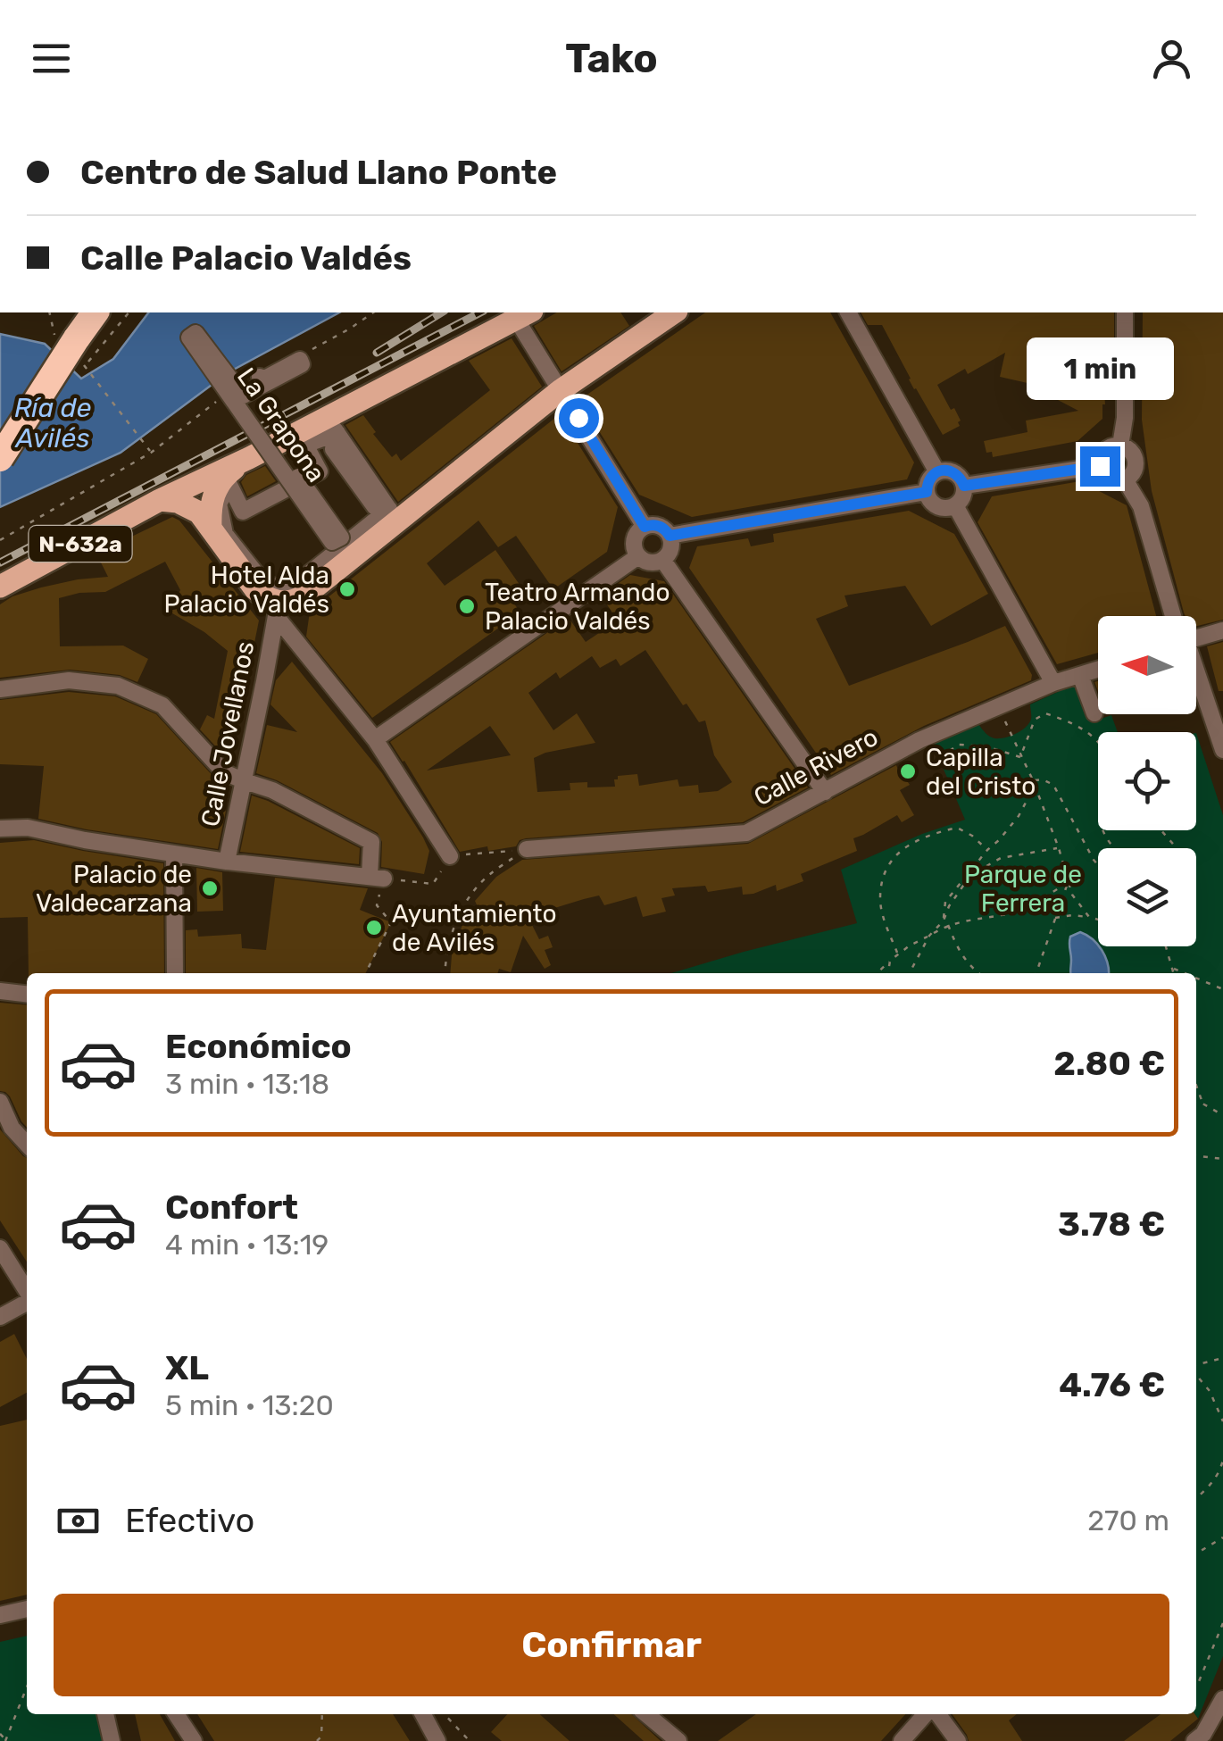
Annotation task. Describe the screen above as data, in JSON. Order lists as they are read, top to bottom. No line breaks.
{"streets":{"main road":["N-632a"],"street":["La Grapona","Calle Jovellanos","Calle Rivero"]},"water":["Ría de Avilés"],"parks":["Parque de Ferrera"],"places":["Hotel Alda Palacio Valdés","Teatro Armando Palacio Valdés","Capilla del Cristo","Palacio de Valdecarzana","Ayuntamiento de Avilés"],"north":"left","page":{"header":"Tako","banner":["Centro de Salud Llano Ponte","Calle Palacio Valdés"],"bubble":"1 min","list":[{"name":"Económico","note":"3 min · 13:18","value":"2.80 €"},{"name":"Confort","note":"4 min · 13:19","value":"3.78 €"},{"name":"XL","note":"5 min · 13:20","value":"4.76 €"}],"pay":["Efectivo","270 m"],"buttons":"Confirmar"}}
